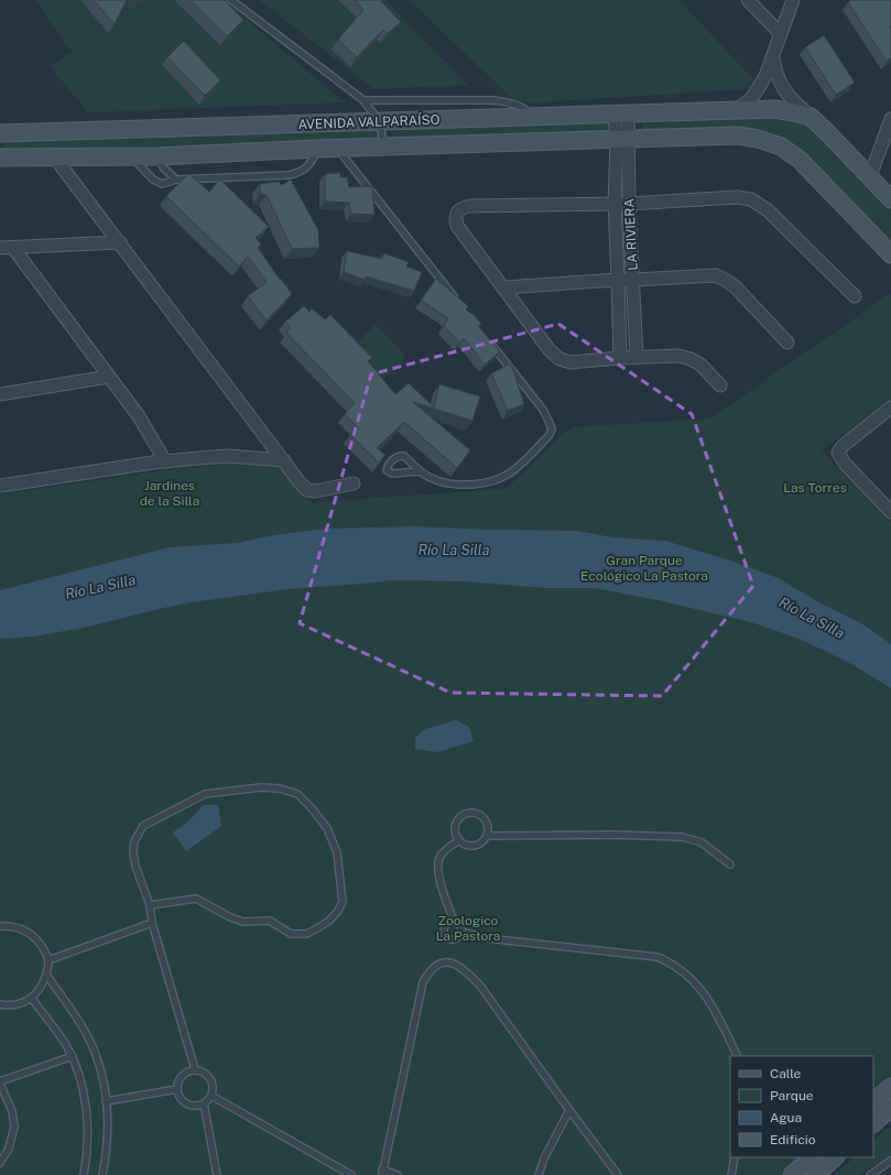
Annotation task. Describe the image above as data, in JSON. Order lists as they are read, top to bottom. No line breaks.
{"streets":{"main road":["AVENIDA VALPARAÍSO"],"street":["LA RIVIERA"]},"crossings":[["AVENIDA VALPARAÍSO","LA RIVIERA"]],"water":["Río La Silla"],"parks":["Jardines de la Silla","Las Torres","Gran Parque Ecológico La Pastora","Zoologico La Pastora"],"legend":["Calle","Parque","Agua","Edificio"]}
